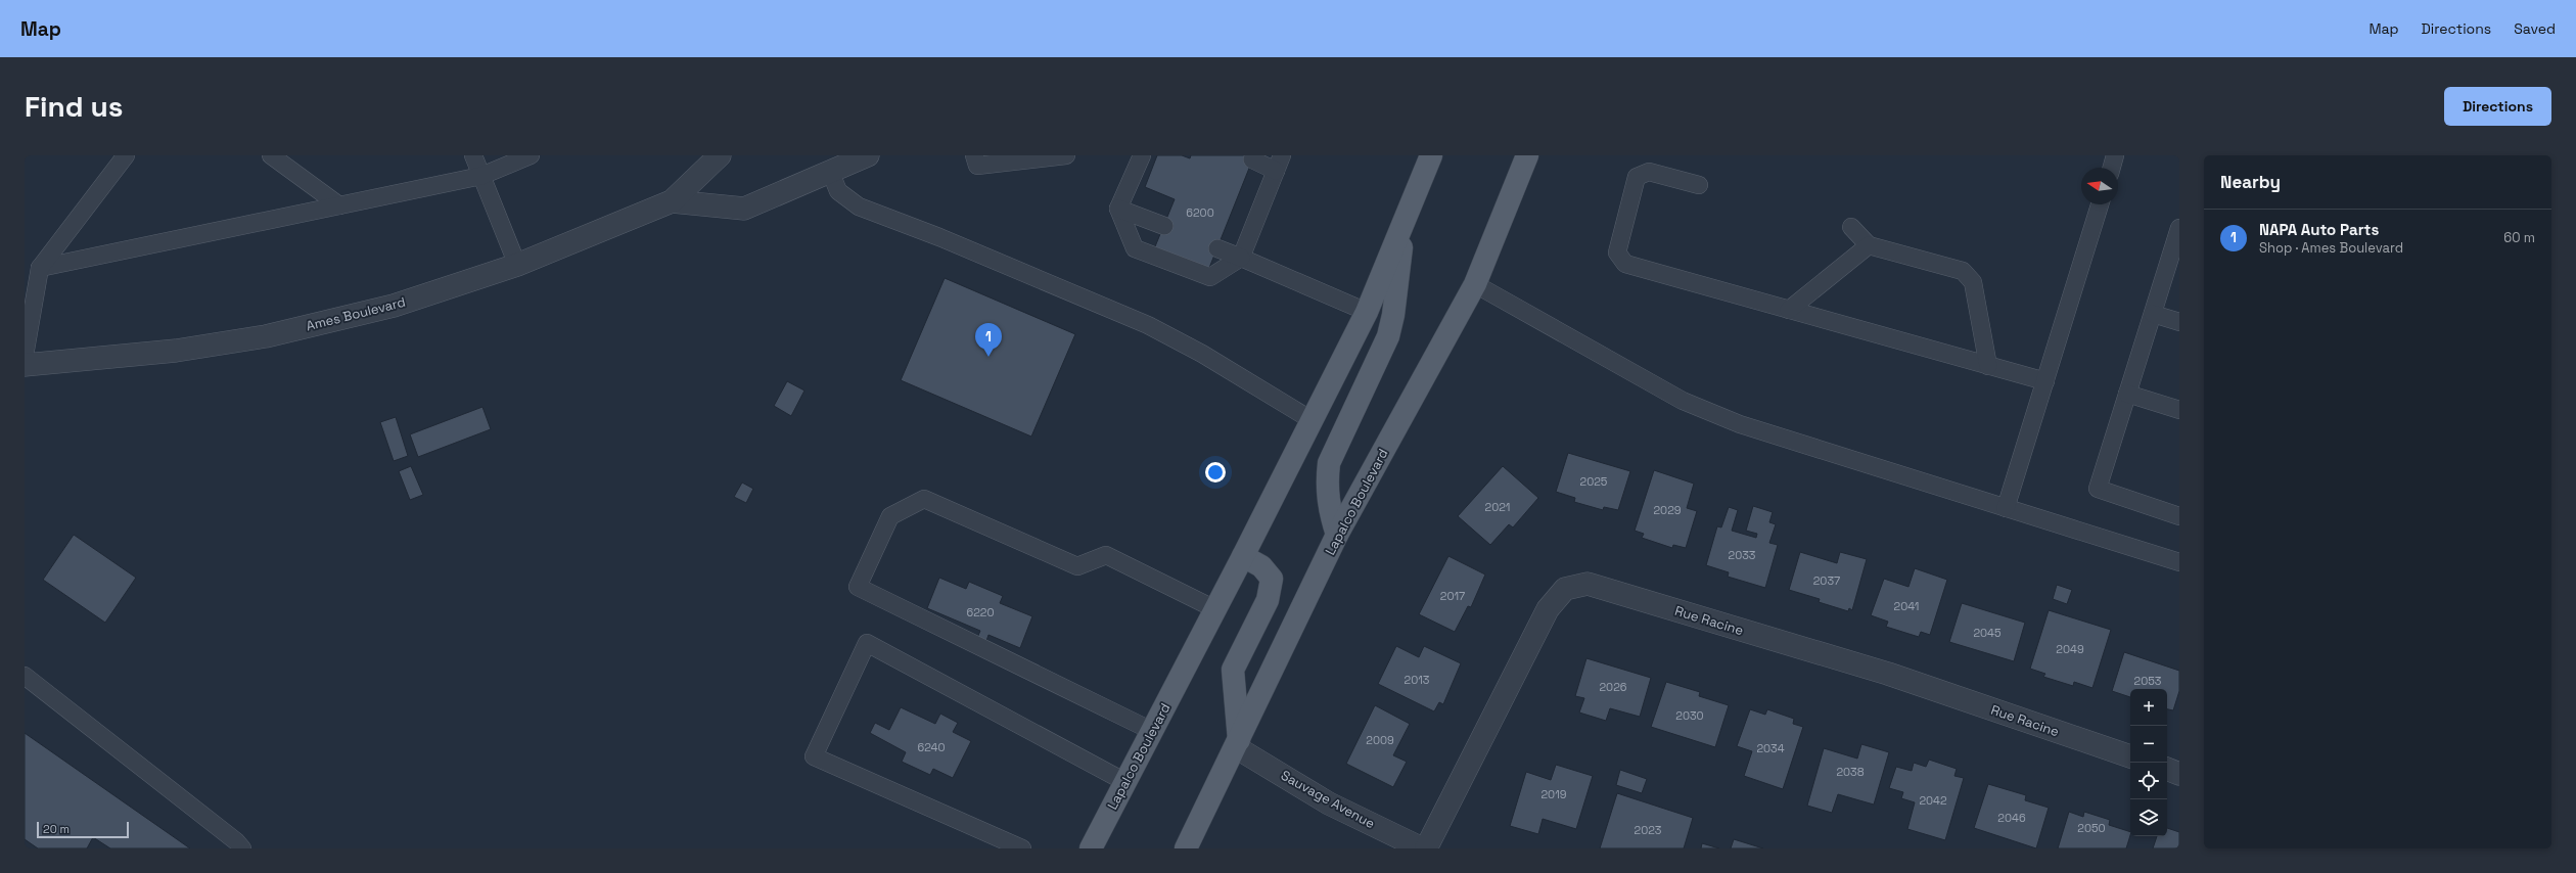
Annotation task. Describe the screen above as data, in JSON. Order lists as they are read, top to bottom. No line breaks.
{"streets":{"main road":["Lapalco Boulevard"],"street":["Ames Boulevard","Rue Racine","Sauvage Avenue"]},"crossings":[["Lapalco Boulevard","Sauvage Avenue"]],"house_numbers":["6200","2025","2021","2029","2033","2037","2017","2041","6220","2045","2049","2013","2053","2026","2030","2009","6240","2034","2038","2019","2042","2046","2050","2023"],"scale_bar":"20 m","north":"left","page":{"header":"Map","nav":["Map","Directions","Saved"],"buttons":"Directions","title":"Find us","heading":"Nearby","list":[{"mark":"1","name":"NAPA Auto Parts","note":"Shop · Ames Boulevard","value":"60 m"}],"pins":"1","map_buttons":["+","−"],"scale":"20 m"}}
